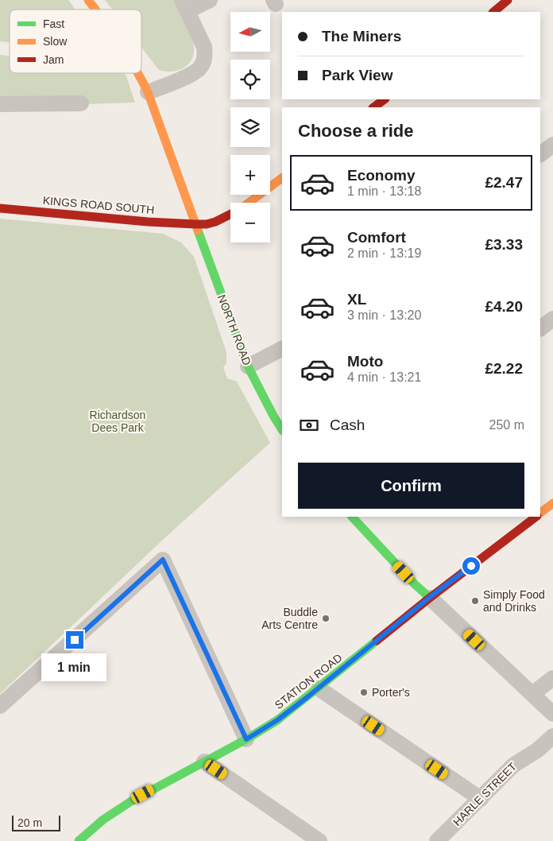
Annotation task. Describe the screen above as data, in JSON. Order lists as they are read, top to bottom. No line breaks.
{"streets":{"street":["KINGS ROAD SOUTH","NORTH ROAD","STATION ROAD","HARLE STREET"]},"crossings":[["KINGS ROAD SOUTH","NORTH ROAD"]],"parks":["Richardson Dees Park"],"places":["Simply Food and Drinks","Buddle Arts Centre","Porter's"],"legend":["Fast","Slow","Jam"],"scale_bar":"20 m","north":"left","page":{"map_buttons":["+","−"],"banner":["The Miners","Park View"],"heading":"Choose a ride","list":[{"name":"Economy","note":"1 min · 13:18","value":"£2.47"},{"name":"Comfort","note":"2 min · 13:19","value":"£3.33"},{"name":"XL","note":"3 min · 13:20","value":"£4.20"},{"name":"Moto","note":"4 min · 13:21","value":"£2.22"}],"pay":["Cash","250 m"],"buttons":"Confirm","bubble":"1 min","scale":"20 m"}}
